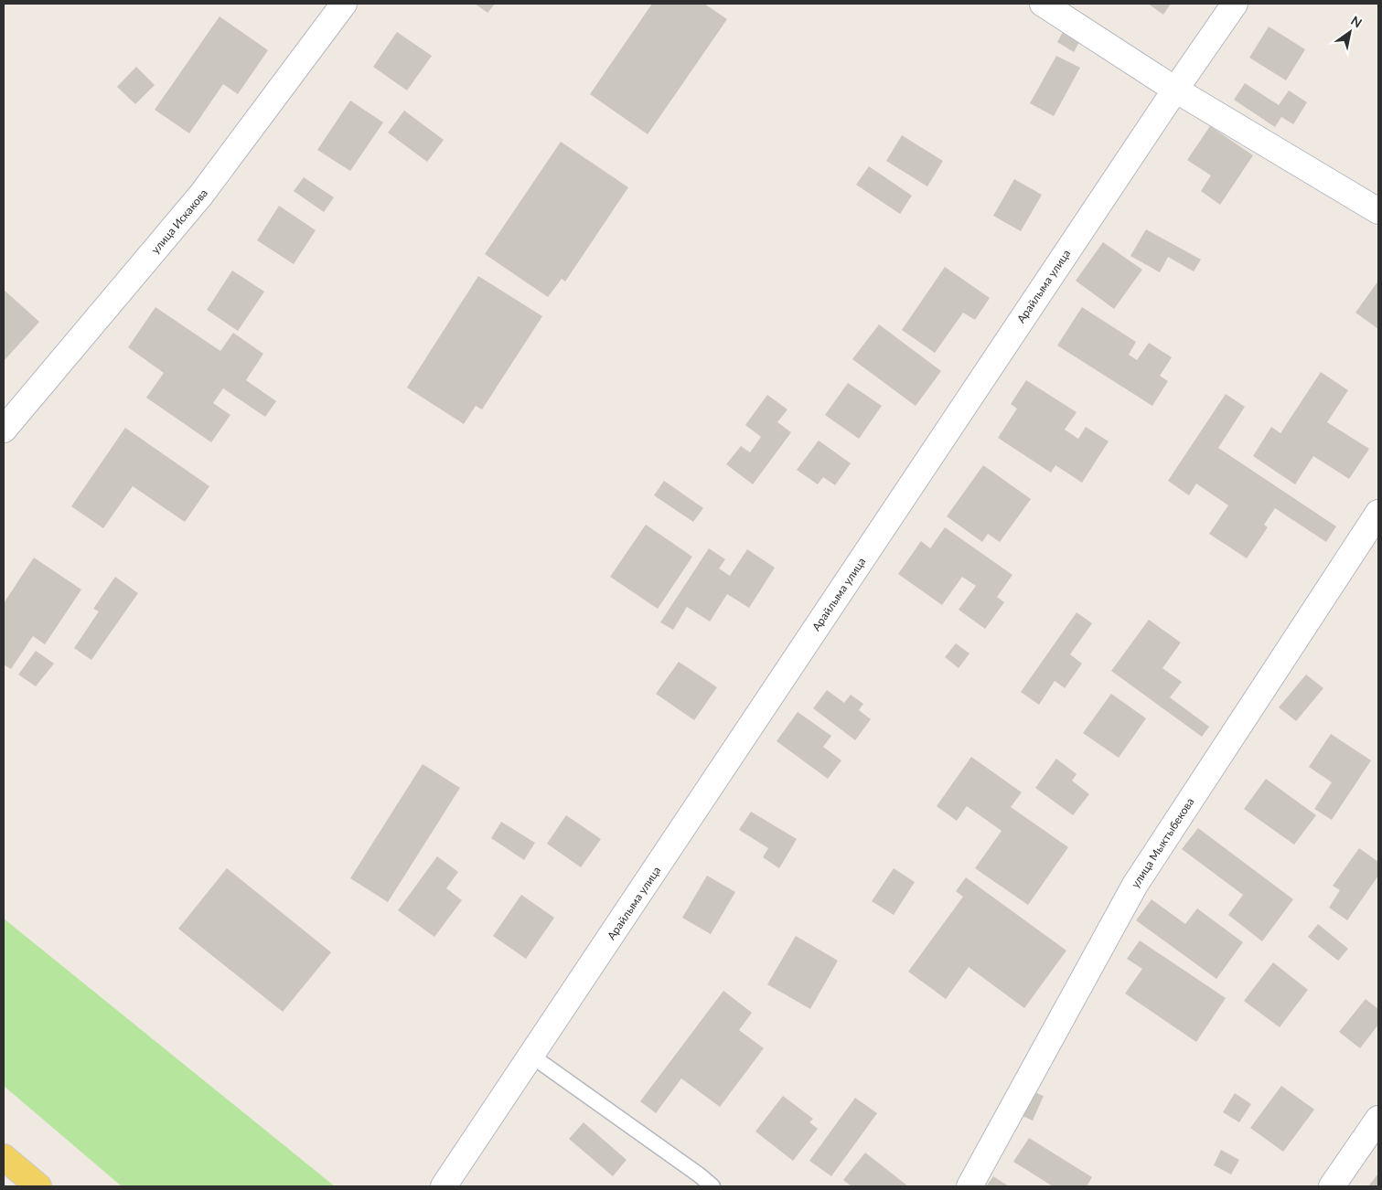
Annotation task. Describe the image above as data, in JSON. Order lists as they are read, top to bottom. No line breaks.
{"streets":{"street":["улица Искакова","Арайлыма улица","улица Мыктыбекова"]},"north":"top right"}
